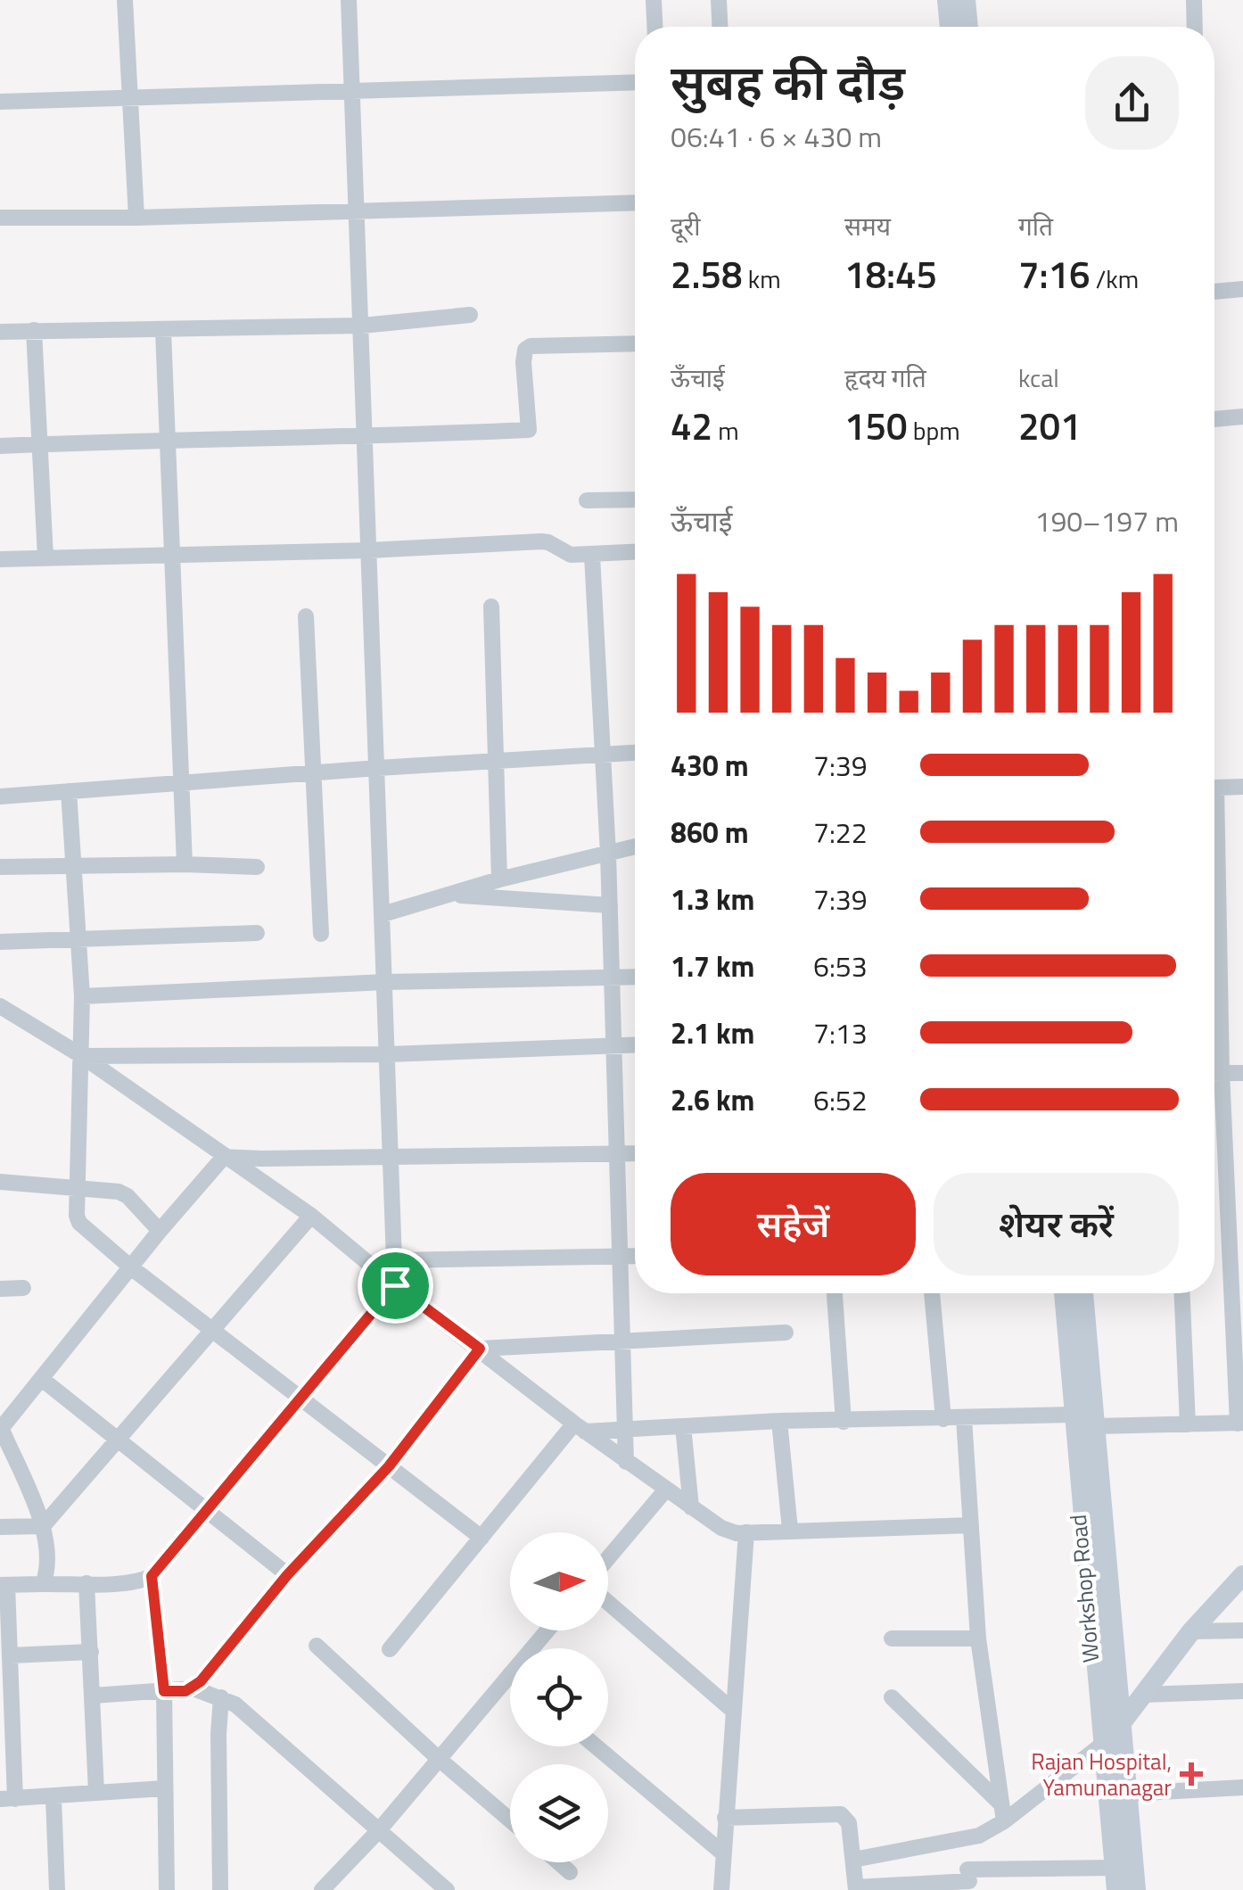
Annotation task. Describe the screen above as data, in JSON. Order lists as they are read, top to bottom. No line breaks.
{"streets":{"main road":["Workshop Road"]},"places":{"health":["Rajan Hospital, Yamunanagar"]},"north":"right","page":{"heading":["सुबह की दौड़","06:41 · 6 × 430 m"],"stats":[["दूरी","2.58 km"],["समय","18:45"],["गति","7:16 /km"],["ऊँचाई","42 m"],["हृदय गति","150 bpm"],["kcal","201"]],"chart":["ऊँचाई","190–197 m"],"list":[{"name":"430 m","note":"7:39"},{"name":"860 m","note":"7:22"},{"name":"1.3 km","note":"7:39"},{"name":"1.7 km","note":"6:53"},{"name":"2.1 km","note":"7:13"},{"name":"2.6 km","note":"6:52"}],"buttons":["सहेजें","शेयर करें"]}}
